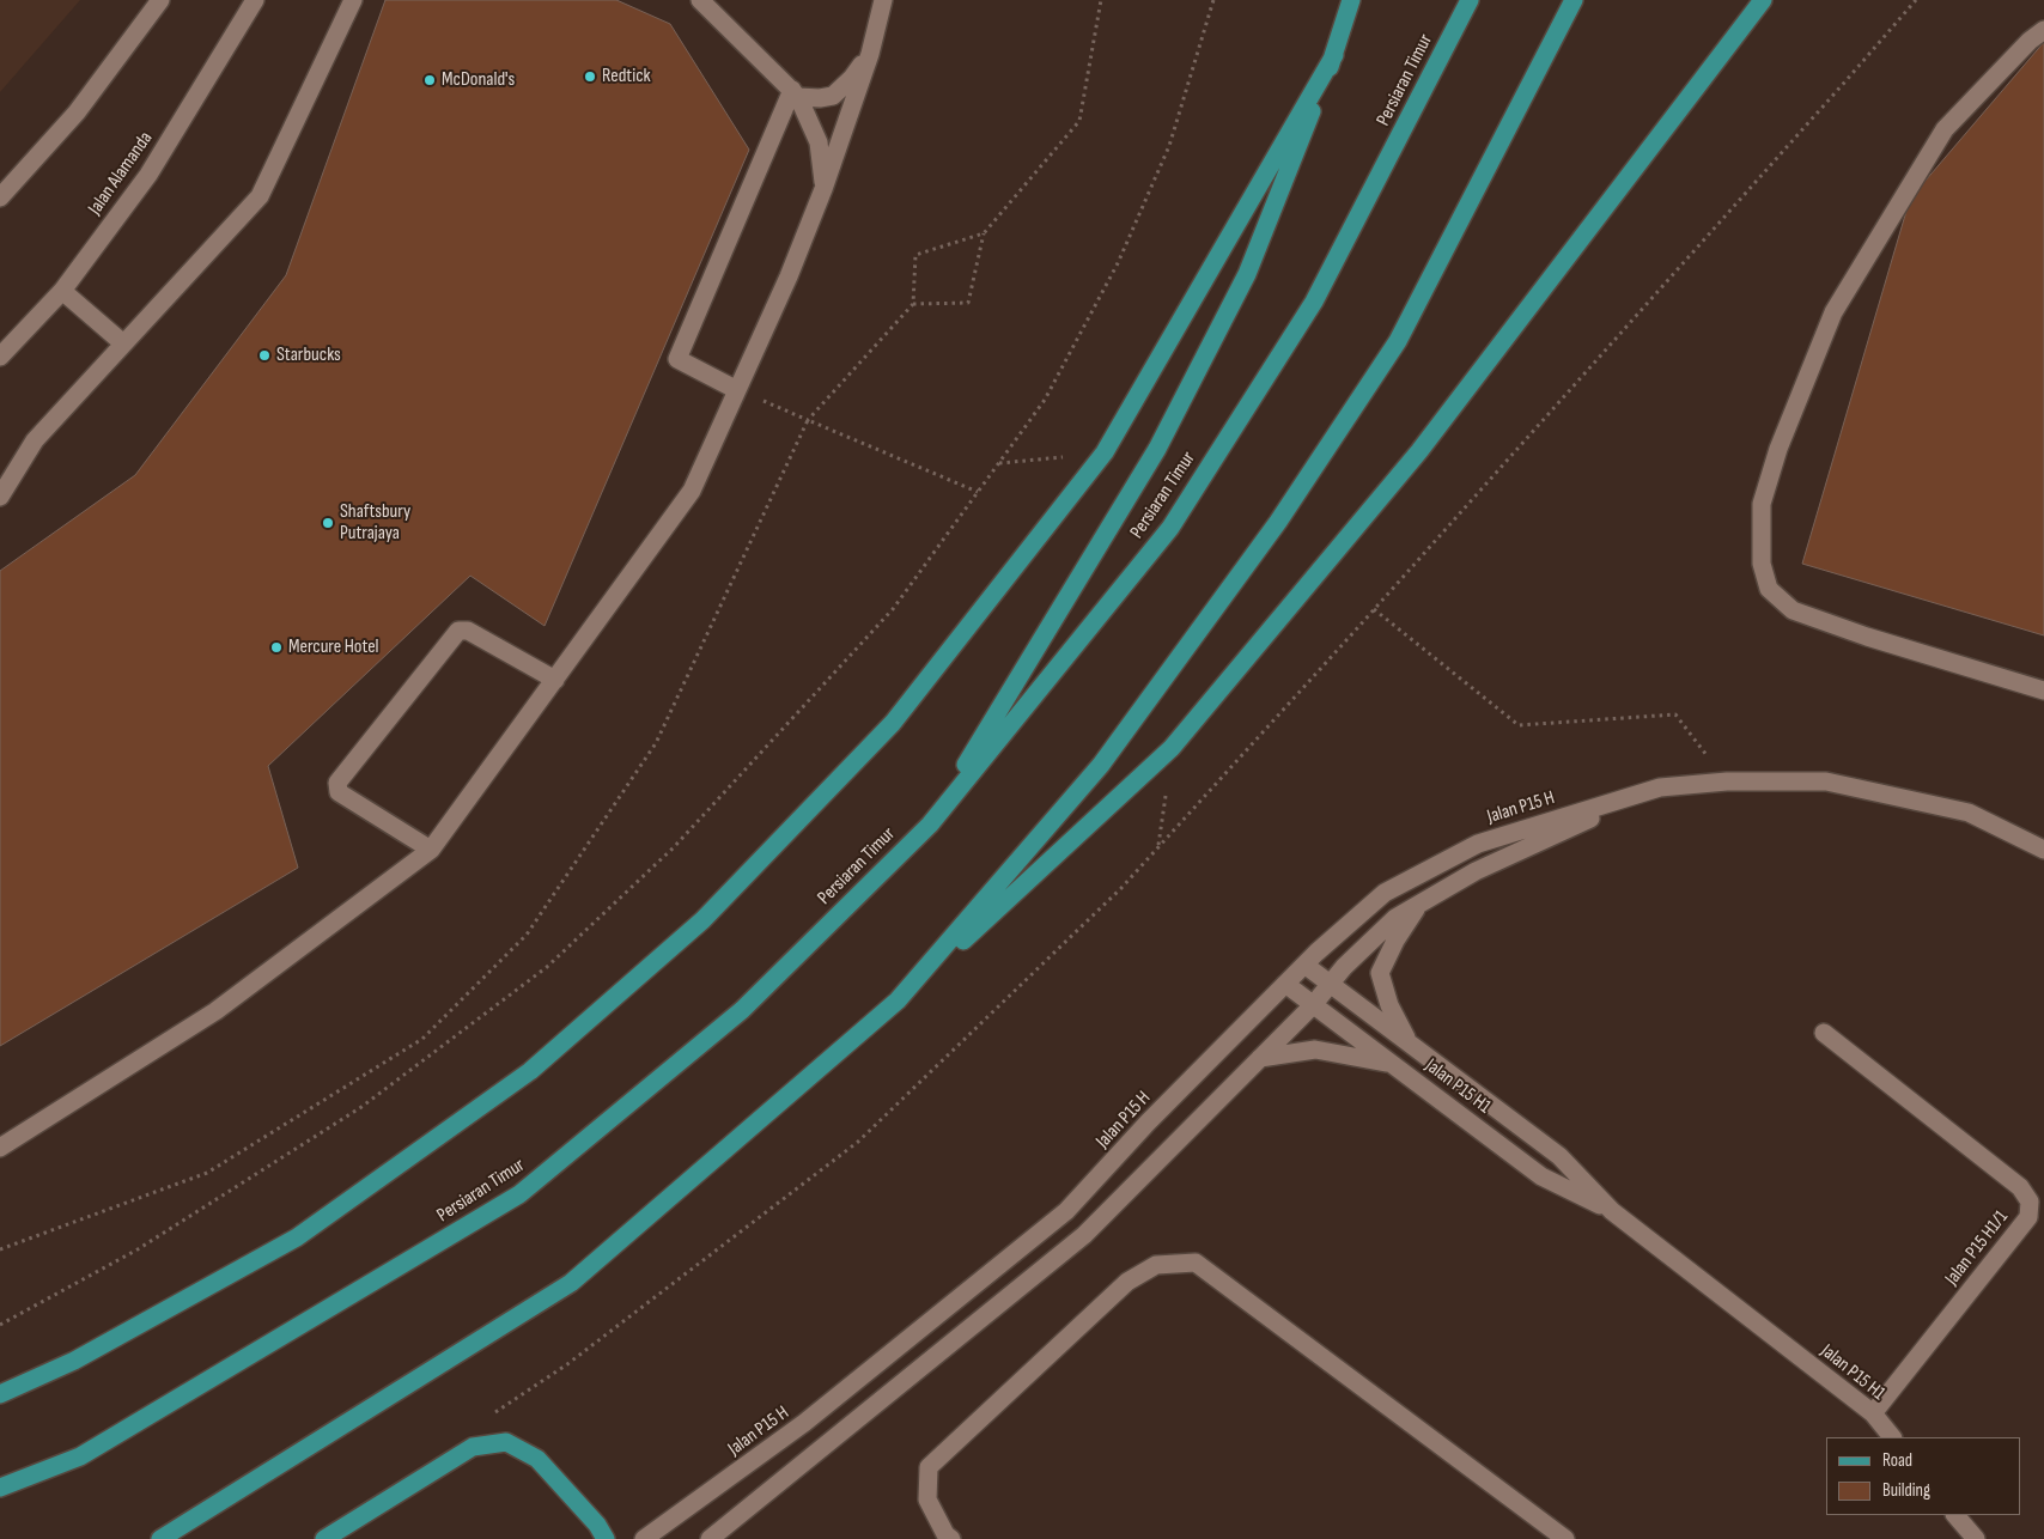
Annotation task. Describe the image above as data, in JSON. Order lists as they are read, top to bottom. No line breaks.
{"streets":{"main road":["Persiaran Timur"],"street":["Jalan Alamanda","Jalan P15 H","Jalan P15 H1","Jalan P15 H1/1"]},"crossings":[["Jalan P15 H","Jalan P15 H1"],["Jalan P15 H1","Jalan P15 H1/1"]],"places":["Redtick","McDonald's","Starbucks","Shaftsbury Putrajaya","Mercure Hotel"],"legend":["Road","Building"]}
